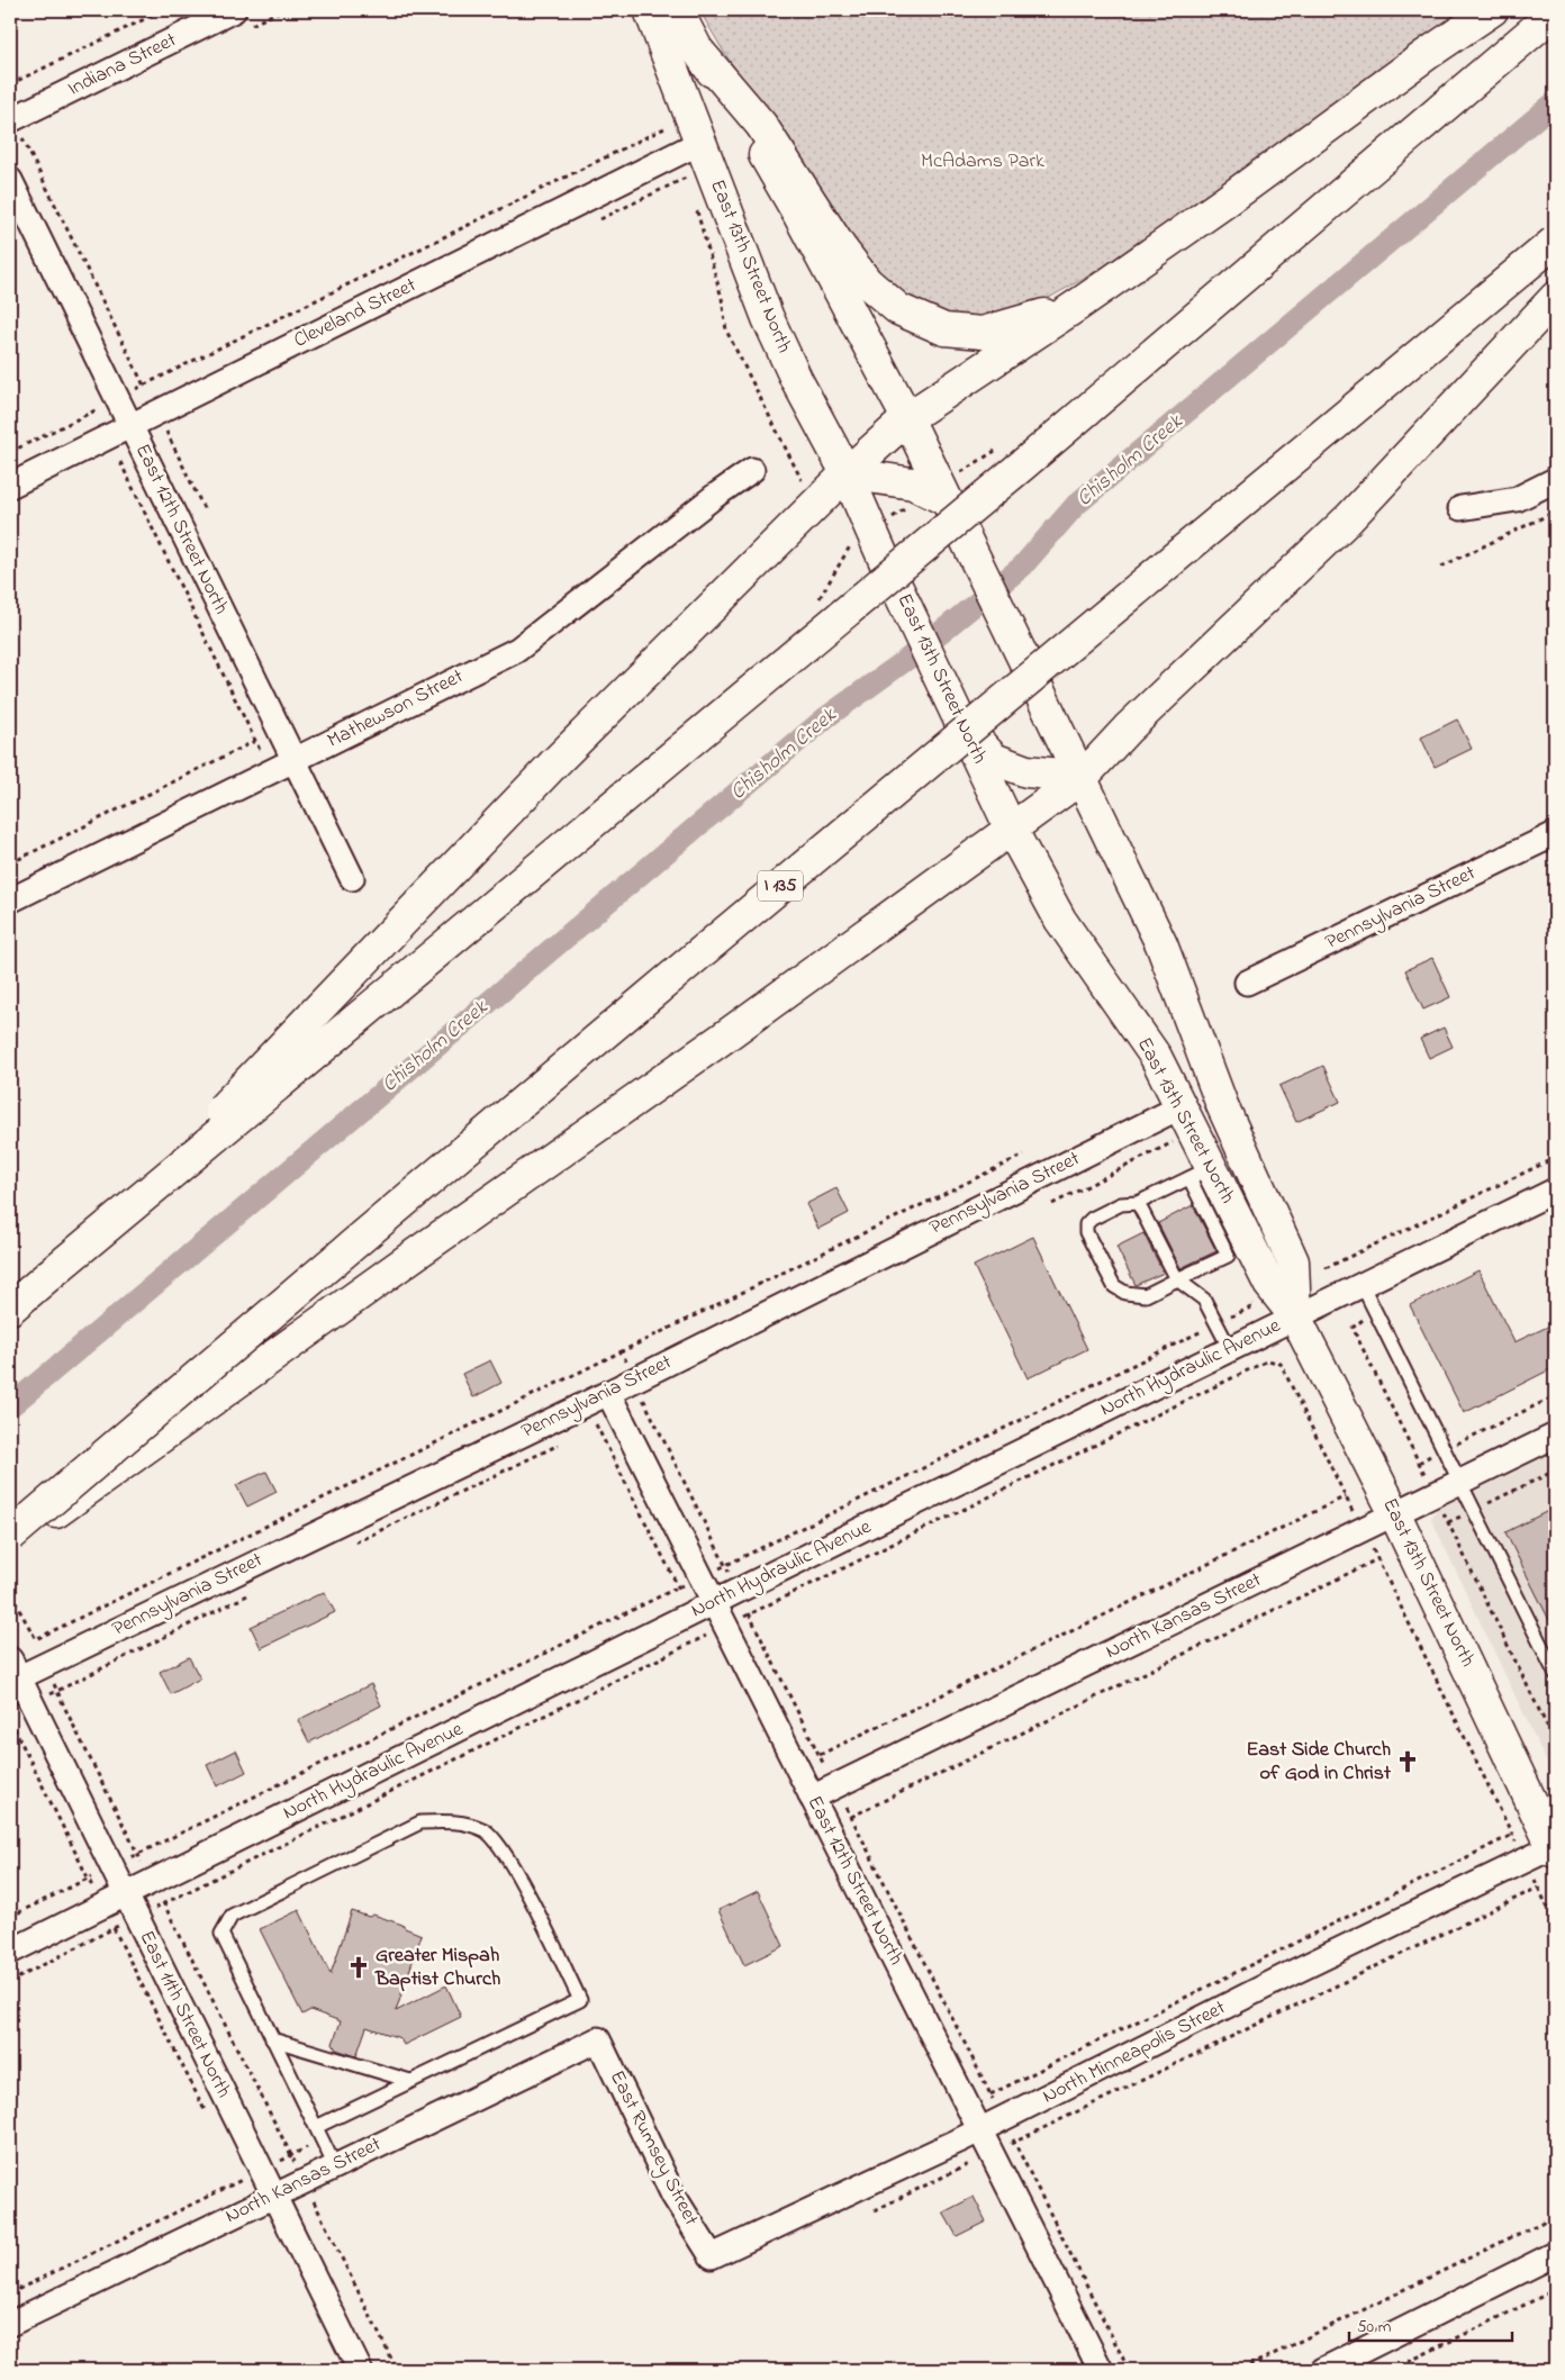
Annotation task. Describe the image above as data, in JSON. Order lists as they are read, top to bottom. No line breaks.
{"streets":{"main road":["East 13th Street North","I 135"],"street":["Indiana Street","Cleveland Street","East 12th Street North","Mathewson Street","Pennsylvania Street","North Hydraulic Avenue","North Kansas Street","East 11th Street North","North Minneapolis Street","East Rumsey Street"]},"crossings":[["East 13th Street North","Cleveland Street"],["East 13th Street North","Pennsylvania Street"],["East 13th Street North","North Hydraulic Avenue"],["East 13th Street North","North Kansas Street"],["East 13th Street North","North Minneapolis Street"],["Cleveland Street","East 12th Street North"],["East 12th Street North","Mathewson Street"],["East 12th Street North","Pennsylvania Street"],["East 12th Street North","North Hydraulic Avenue"],["East 12th Street North","North Kansas Street"],["East 12th Street North","North Minneapolis Street"],["Pennsylvania Street","East 11th Street North"],["North Hydraulic Avenue","East 11th Street North"],["North Kansas Street","East 11th Street North"],["North Kansas Street","East Rumsey Street"],["North Minneapolis Street","East Rumsey Street"]],"water":["Chisholm Creek"],"parks":["McAdams Park"],"places":{"church":["East Side Church of God in Christ","Greater Mispah Baptist Church"]},"scale_bar":"50 m"}
